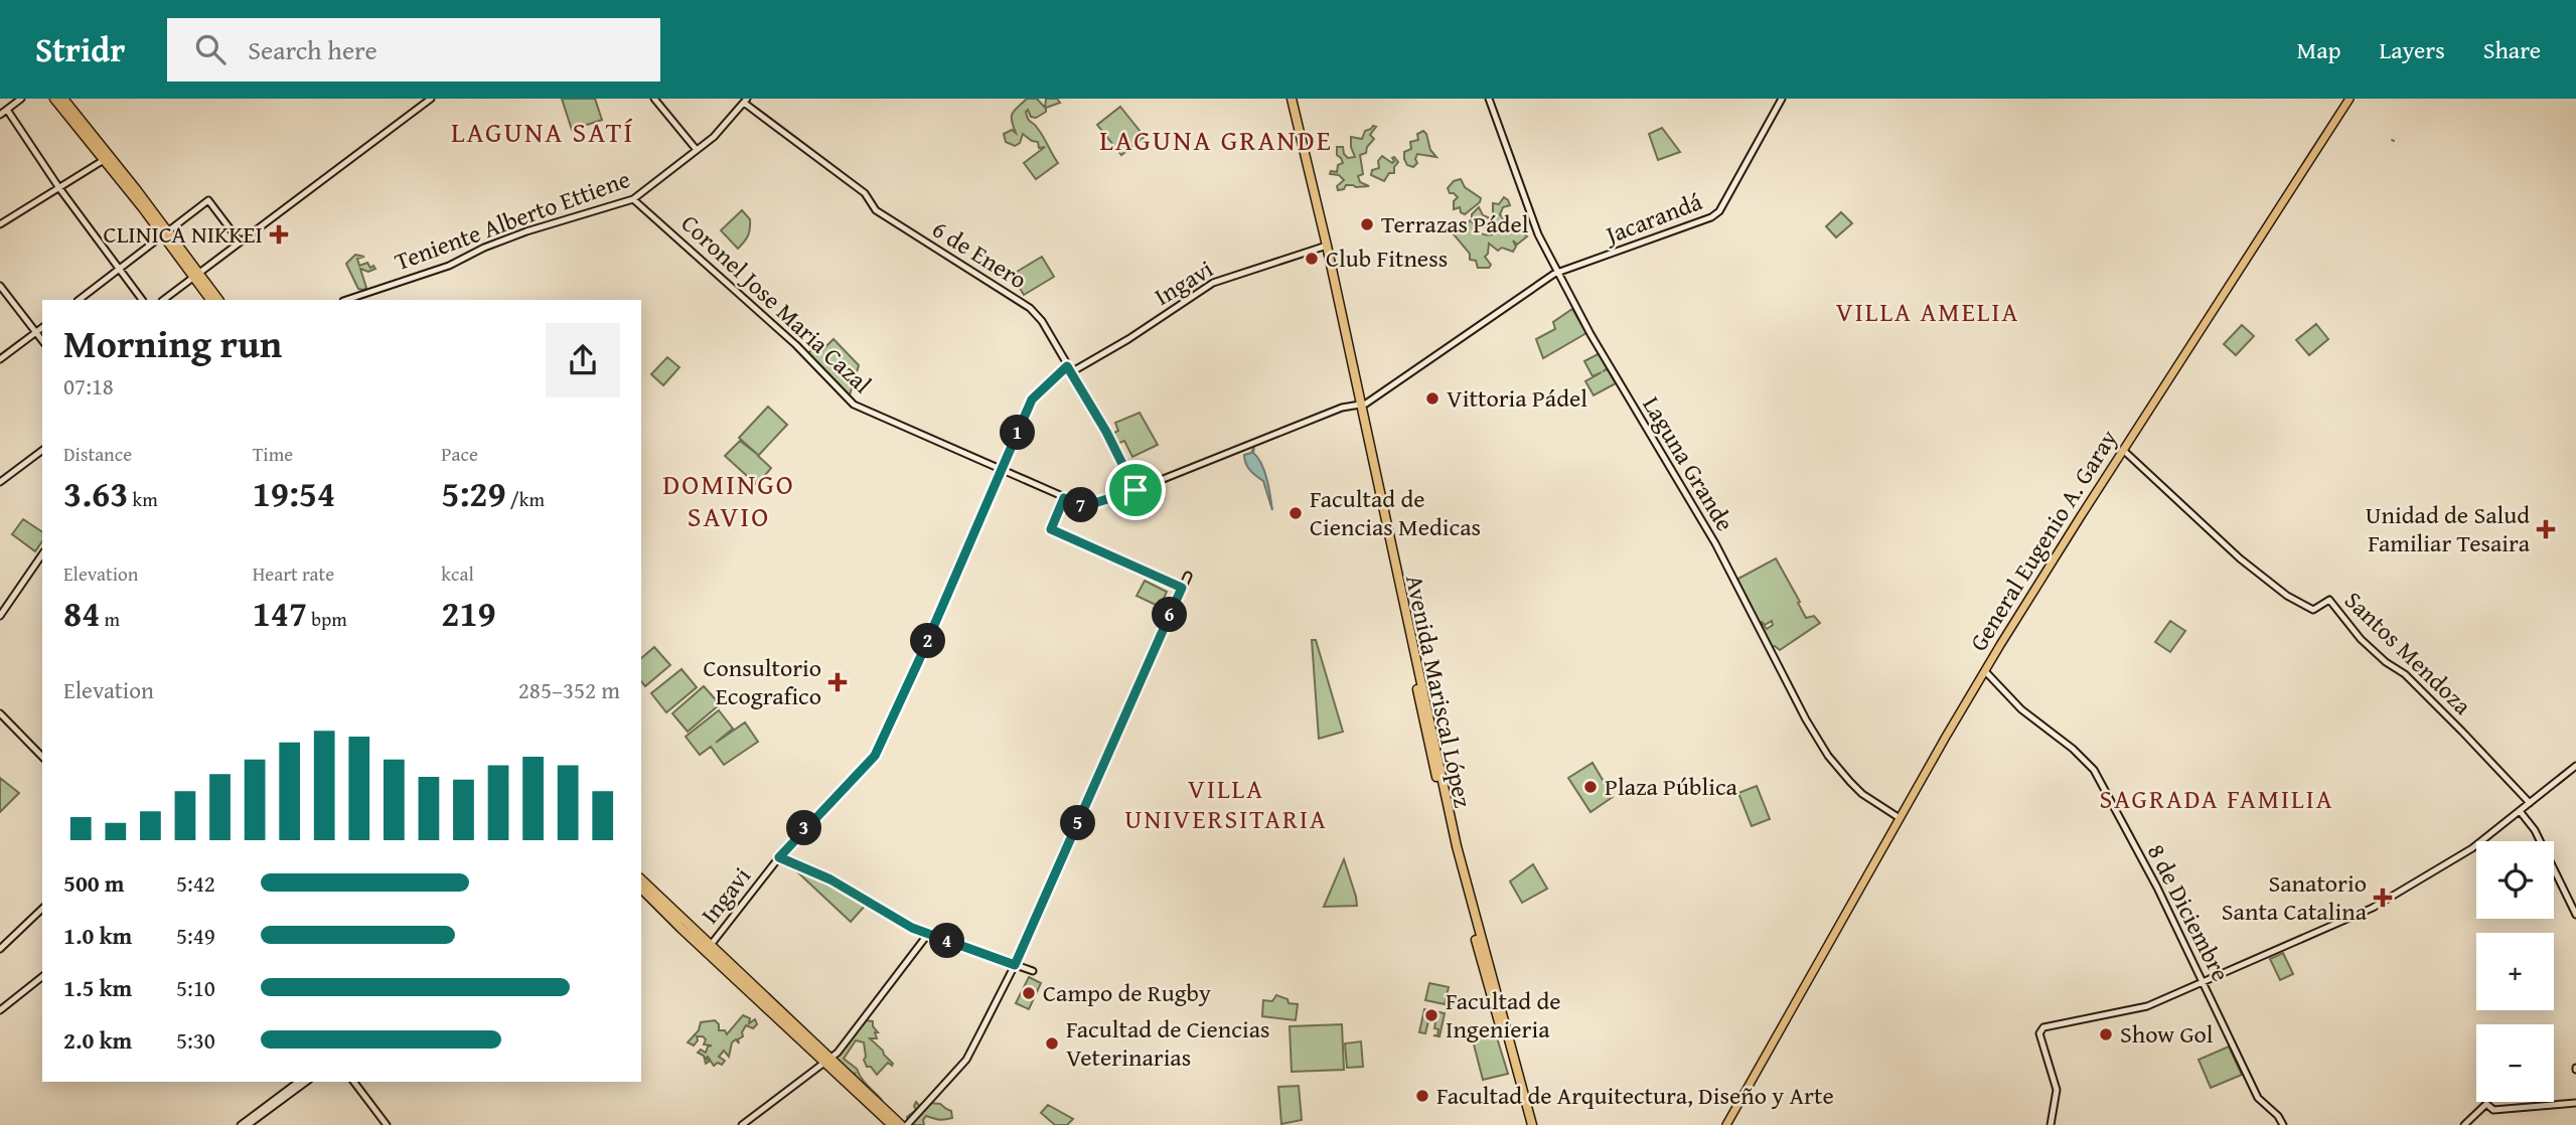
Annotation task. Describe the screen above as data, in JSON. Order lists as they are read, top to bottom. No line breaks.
{"streets":{"highway":["Avenida Mariscal López"],"main road":["General Eugenio A. Garay"],"street":["Jacarandá","Teniente Alberto Ettiene","6 de Enero","Ingavi","Coronel Jose Maria Cazal","Laguna Grande","Santos Mendoza","8 de Diciembre"]},"crossings":[["Jacarandá","Coronel Jose Maria Cazal"],["Jacarandá","Laguna Grande"],["Jacarandá","Avenida Mariscal López"],["Teniente Alberto Ettiene","6 de Enero"],["Teniente Alberto Ettiene","Coronel Jose Maria Cazal"],["6 de Enero","Ingavi"],["6 de Enero","Coronel Jose Maria Cazal"],["Ingavi","Coronel Jose Maria Cazal"],["Ingavi","Avenida Mariscal López"],["Coronel Jose Maria Cazal","Avenida Mariscal López"],["Laguna Grande","General Eugenio A. Garay"],["General Eugenio A. Garay","Santos Mendoza"],["General Eugenio A. Garay","8 de Diciembre"]],"districts":["LAGUNA SATÍ","LAGUNA GRANDE","VILLA AMELIA","DOMINGO SAVIO","VILLA UNIVERSITARIA","SAGRADA FAMILIA"],"places":{"other":["Terrazas Pádel","Club Fitness","Vittoria Pádel","Facultad de Ciencias Medicas","Plaza Pública","Campo de Rugby","Facultad de Ingenieria","Show Gol","Facultad de Ciencias Veterinarias","Facultad de Arquitectura, Diseño y Arte"],"health":["CLINICA NIKKEI","Unidad de Salud Familiar Tesaira","Consultorio Ecografico","Sanatorio Santa Catalina"]},"page":{"header":"Stridr","search":"Search here","nav":["Map","Layers","Share"],"heading":["Morning run","07:18"],"pins":["1","7","6","2","5","3","4"],"stats":[["Distance","3.63 km"],["Time","19:54"],["Pace","5:29 /km"],["Elevation","84 m"],["Heart rate","147 bpm"],["kcal","219"]],"chart":["Elevation","285–352 m"],"map_buttons":["+","−"],"list":[{"name":"500 m","note":"5:42"},{"name":"1.0 km","note":"5:49"},{"name":"1.5 km","note":"5:10"},{"name":"2.0 km","note":"5:30"}]}}
